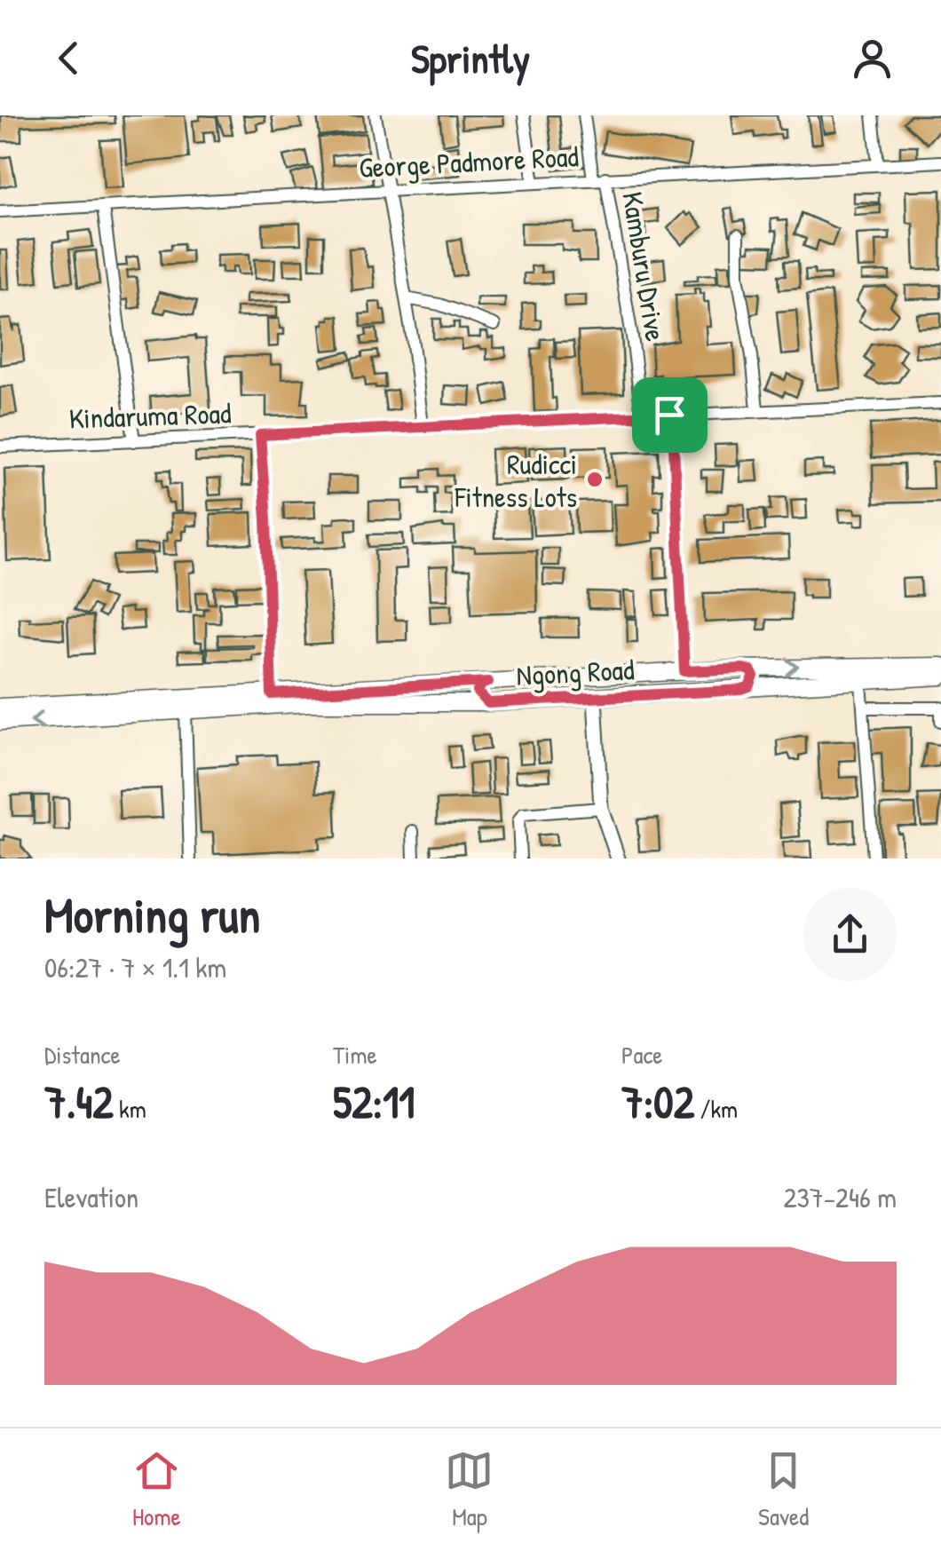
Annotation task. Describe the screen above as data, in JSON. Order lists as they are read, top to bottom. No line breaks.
{"streets":{"main road":["Ngong Road"],"street":["George Padmore Road","Kamburu Drive","Kindaruma Road"]},"crossings":[["George Padmore Road","Kamburu Drive"],["Kamburu Drive","Kindaruma Road"]],"places":["Rudicci Fitness Lots"],"page":{"header":"Sprintly","heading":["Morning run","06:27 · 7 × 1.1 km"],"stats":[["Distance","7.42 km"],["Time","52:11"],["Pace","7:02 /km"]],"chart":["Elevation","237–246 m"],"tabs":["Home","Map","Saved"]}}
